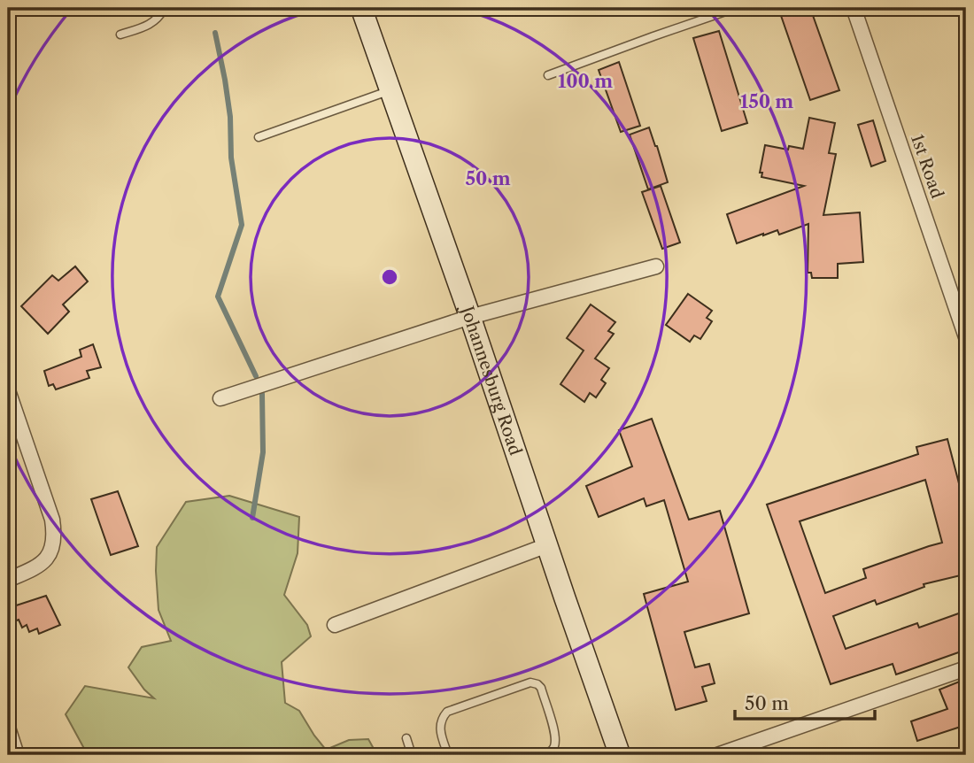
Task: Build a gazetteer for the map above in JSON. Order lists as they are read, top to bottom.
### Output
{
  "streets": {
    "main road": ["Johannesburg Road"],
    "street": ["1st Road"]
  },
  "scale_bar": "50 m",
  "rings": ["100 m", "150 m", "50 m"]
}
